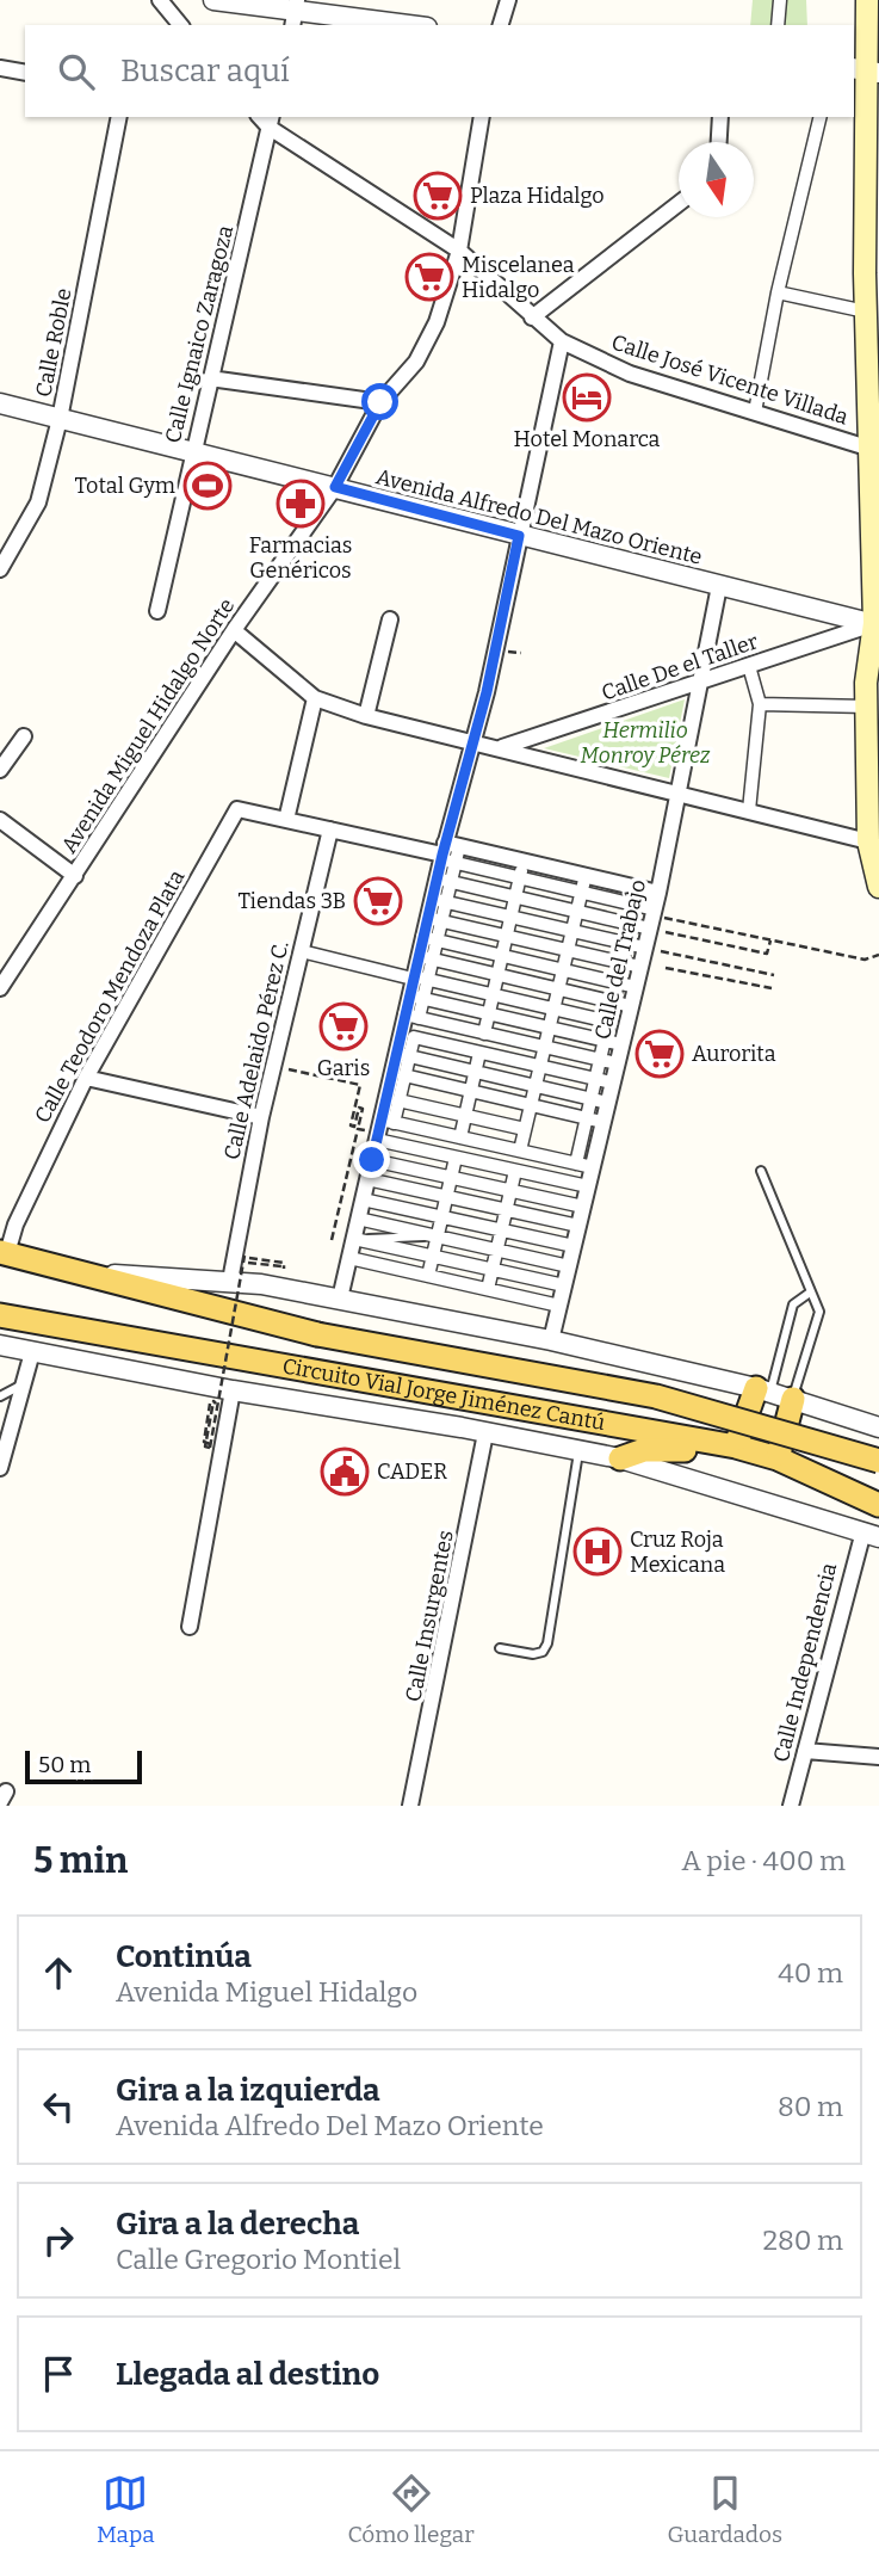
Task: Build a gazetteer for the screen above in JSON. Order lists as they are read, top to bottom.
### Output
{
  "streets": {
    "main road": ["Circuito Vial Jorge Jiménez Cantú"],
    "street": [
      "Calle Ignaico Zaragoza",
      "Calle Roble",
      "Calle José Vicente Villada",
      "Avenida Alfredo Del Mazo Oriente",
      "Calle De el Taller",
      "Avenida Miguel Hidalgo Norte",
      "Calle del Trabajo",
      "Calle Teodoro Mendoza Plata",
      "Calle Adelaido Pérez C.",
      "Calle Insurgentes",
      "Calle Independencia"
    ]
  },
  "crossings": [
    ["Calle Ignaico Zaragoza", "Calle José Vicente Villada"],
    ["Calle Ignaico Zaragoza", "Avenida Alfredo Del Mazo Oriente"],
    ["Calle Roble", "Avenida Alfredo Del Mazo Oriente"],
    ["Calle José Vicente Villada", "Avenida Miguel Hidalgo Norte"],
    ["Avenida Alfredo Del Mazo Oriente", "Calle De el Taller"],
    ["Avenida Alfredo Del Mazo Oriente", "Avenida Miguel Hidalgo Norte"],
    ["Avenida Alfredo Del Mazo Oriente", "Calle del Trabajo"],
    ["Calle De el Taller", "Calle del Trabajo"],
    ["Calle del Trabajo", "Circuito Vial Jorge Jiménez Cantú"],
    ["Calle Teodoro Mendoza Plata", "Circuito Vial Jorge Jiménez Cantú"],
    ["Calle Adelaido Pérez C.", "Circuito Vial Jorge Jiménez Cantú"],
    ["Circuito Vial Jorge Jiménez Cantú", "Calle Insurgentes"],
    ["Circuito Vial Jorge Jiménez Cantú", "Calle Independencia"]
  ],
  "parks": ["Hermilio Monroy Pérez"],
  "places": {
    "supermarket": [
      "Plaza Hidalgo",
      "Miscelanea Hidalgo",
      "Tiendas 3B",
      "Garis",
      "Aurorita"
    ],
    "hotel": ["Hotel Monarca"],
    "sports": ["Total Gym"],
    "pharmacy": ["Farmacias Genéricos"],
    "public building": ["CADER"],
    "hospital": ["Cruz Roja Mexicana"]
  },
  "scale_bar": "50 m",
  "north": "bottom",
  "page": {
    "search": "Buscar aquí",
    "scale": "50 m",
    "heading": ["5 min", "A pie · 400 m"],
    "list": [
      ["Continúa", "Avenida Miguel Hidalgo", "40 m"],
      ["Gira a la izquierda", "Avenida Alfredo Del Mazo Oriente", "80 m"],
      ["Gira a la derecha", "Calle Gregorio Montiel", "280 m"],
      "Llegada al destino"
    ],
    "nav": ["Mapa", "Cómo llegar", "Guardados"]
  }
}
